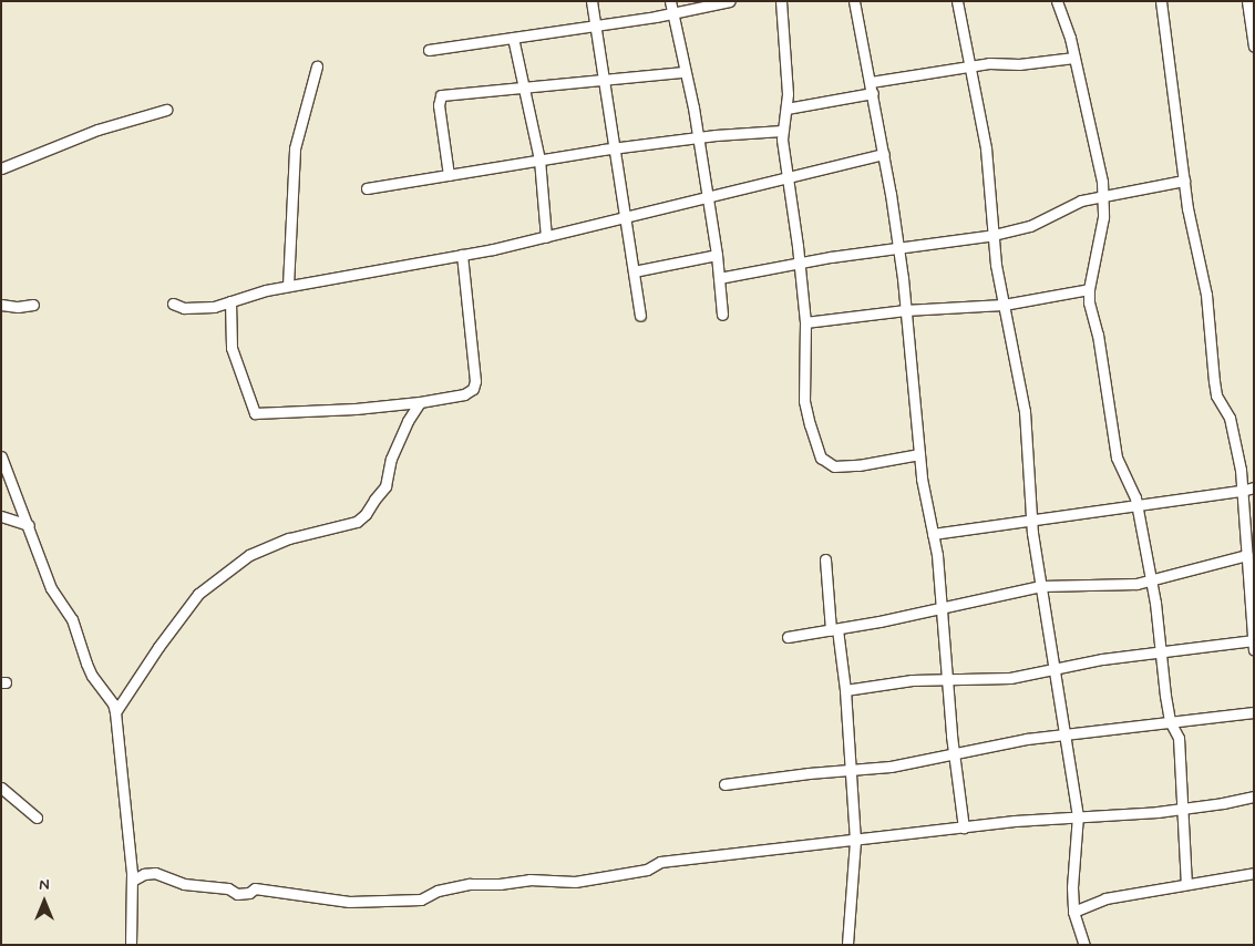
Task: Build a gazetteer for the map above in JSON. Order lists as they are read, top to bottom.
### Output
{
  "north": "top"
}
